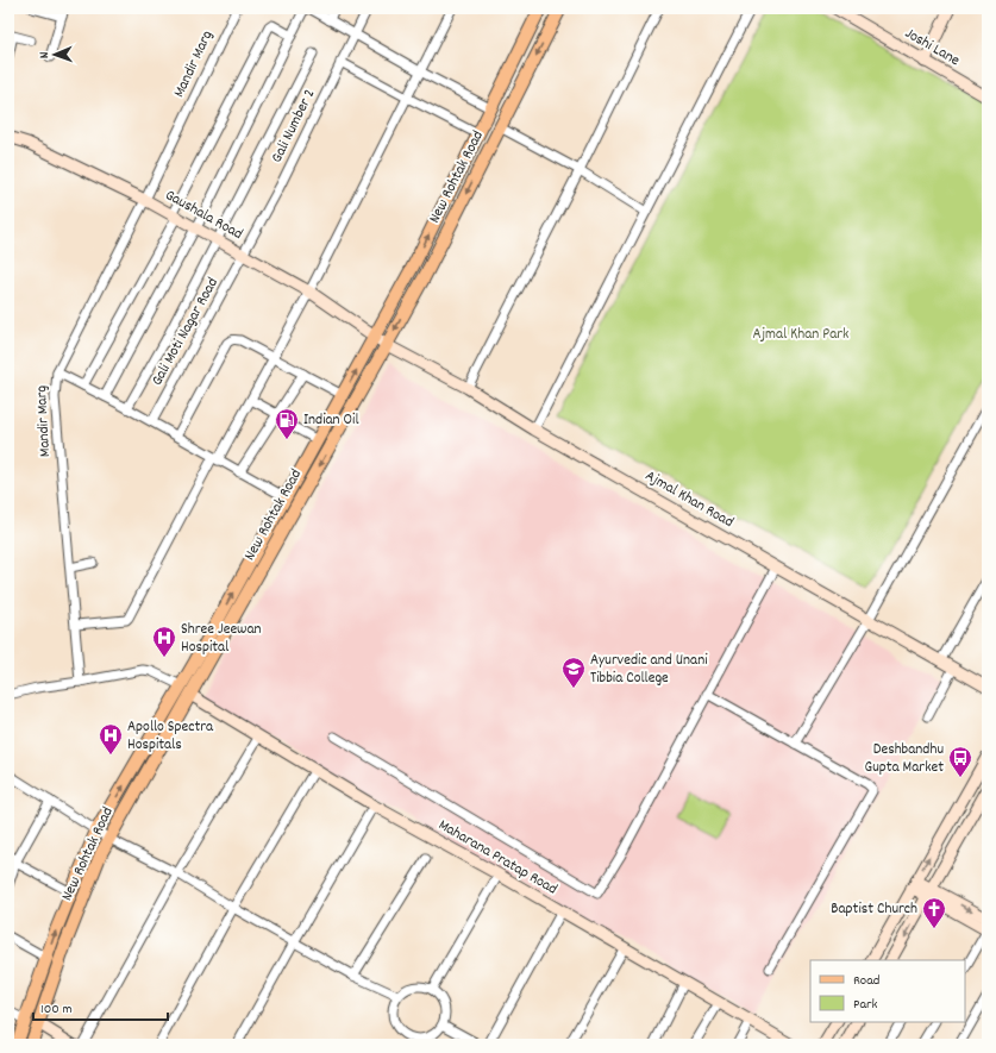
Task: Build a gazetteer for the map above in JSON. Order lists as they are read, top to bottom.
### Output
{
  "streets": {
    "main road": ["New Rohtak Road"],
    "street": [
      "Joshi Lane",
      "Mandir Marg",
      "Gali Number 2",
      "Gaushala Road",
      "Gali Moti Nagar Road",
      "Ajmal Khan Road",
      "Maharana Pratap Road"
    ]
  },
  "crossings": [
    ["Mandir Marg", "Gaushala Road"],
    ["Gali Number 2", "Gaushala Road"],
    ["Gali Number 2", "Gali Moti Nagar Road"],
    ["New Rohtak Road", "Gaushala Road"],
    ["New Rohtak Road", "Ajmal Khan Road"],
    ["New Rohtak Road", "Maharana Pratap Road"],
    ["Gaushala Road", "Gali Moti Nagar Road"],
    ["Gaushala Road", "Ajmal Khan Road"]
  ],
  "parks": ["Ajmal Khan Park"],
  "places": {
    "fuel station": ["Indian Oil"],
    "hospital": ["Shree Jeewan Hospital", "Apollo Spectra Hospitals"],
    "school or university": ["Ayurvedic and Unani Tibbia College"],
    "bus stop": ["Deshbandhu Gupta Market"],
    "church": ["Baptist Church"]
  },
  "legend": ["Road", "Park"],
  "scale_bar": "100 m",
  "north": "left"
}
